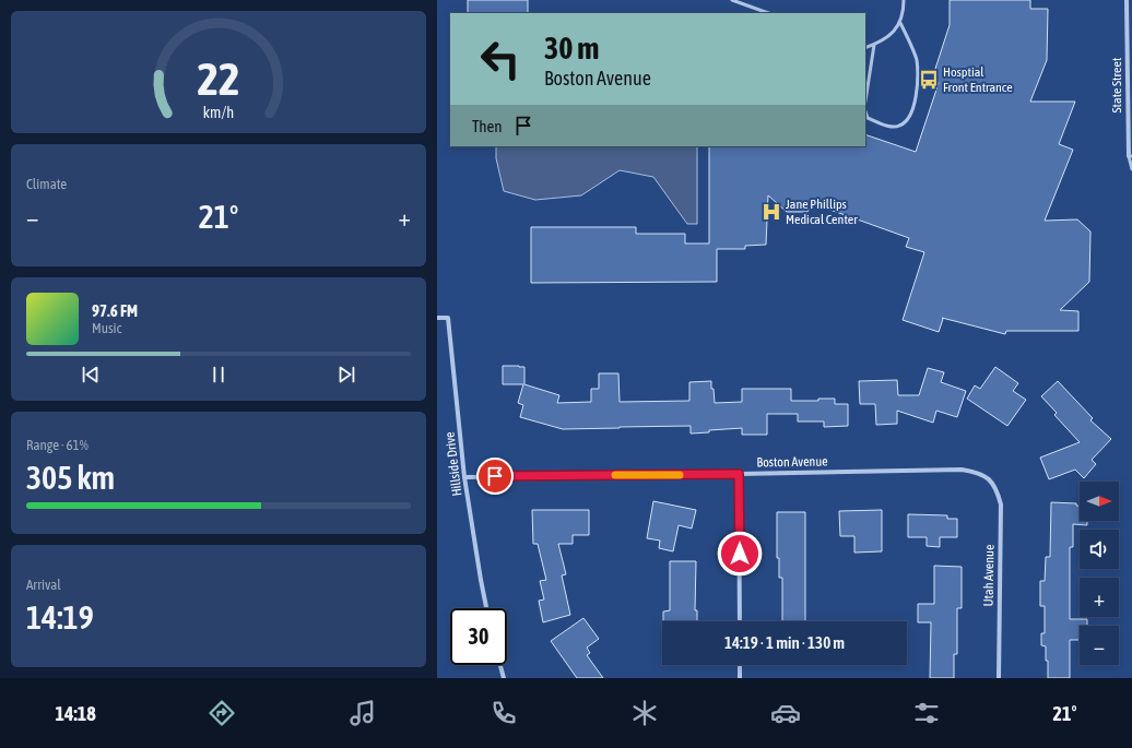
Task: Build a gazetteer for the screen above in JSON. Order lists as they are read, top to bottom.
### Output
{
  "streets": {
    "street": [
      "State Street",
      "Boston Avenue",
      "Hillside Drive",
      "Utah Avenue"
    ]
  },
  "crossings": [
    ["Boston Avenue", "Hillside Drive"],
    ["Boston Avenue", "Utah Avenue"]
  ],
  "places": {
    "bus stop": ["Hosptial Front Entrance"],
    "hospital": ["Jane Phillips Medical Center"]
  },
  "north": "right",
  "page": {
    "turn": ["30 m", "Boston Avenue"],
    "then": "Then",
    "tile": [
      "Climate",
      ["Range · 61%", "305 km"],
      ["Arrival", "14:19"]
    ],
    "heat": ["−", "21°", "+"],
    "song": ["97.6 FM", "Music"],
    "map_buttons": ["+", "−"],
    "limit": "30",
    "trip": "14:19 · 1 min · 130 m",
    "tabs": ["14:18", "21°"],
    "gauge": ["22", "km/h"]
  }
}
